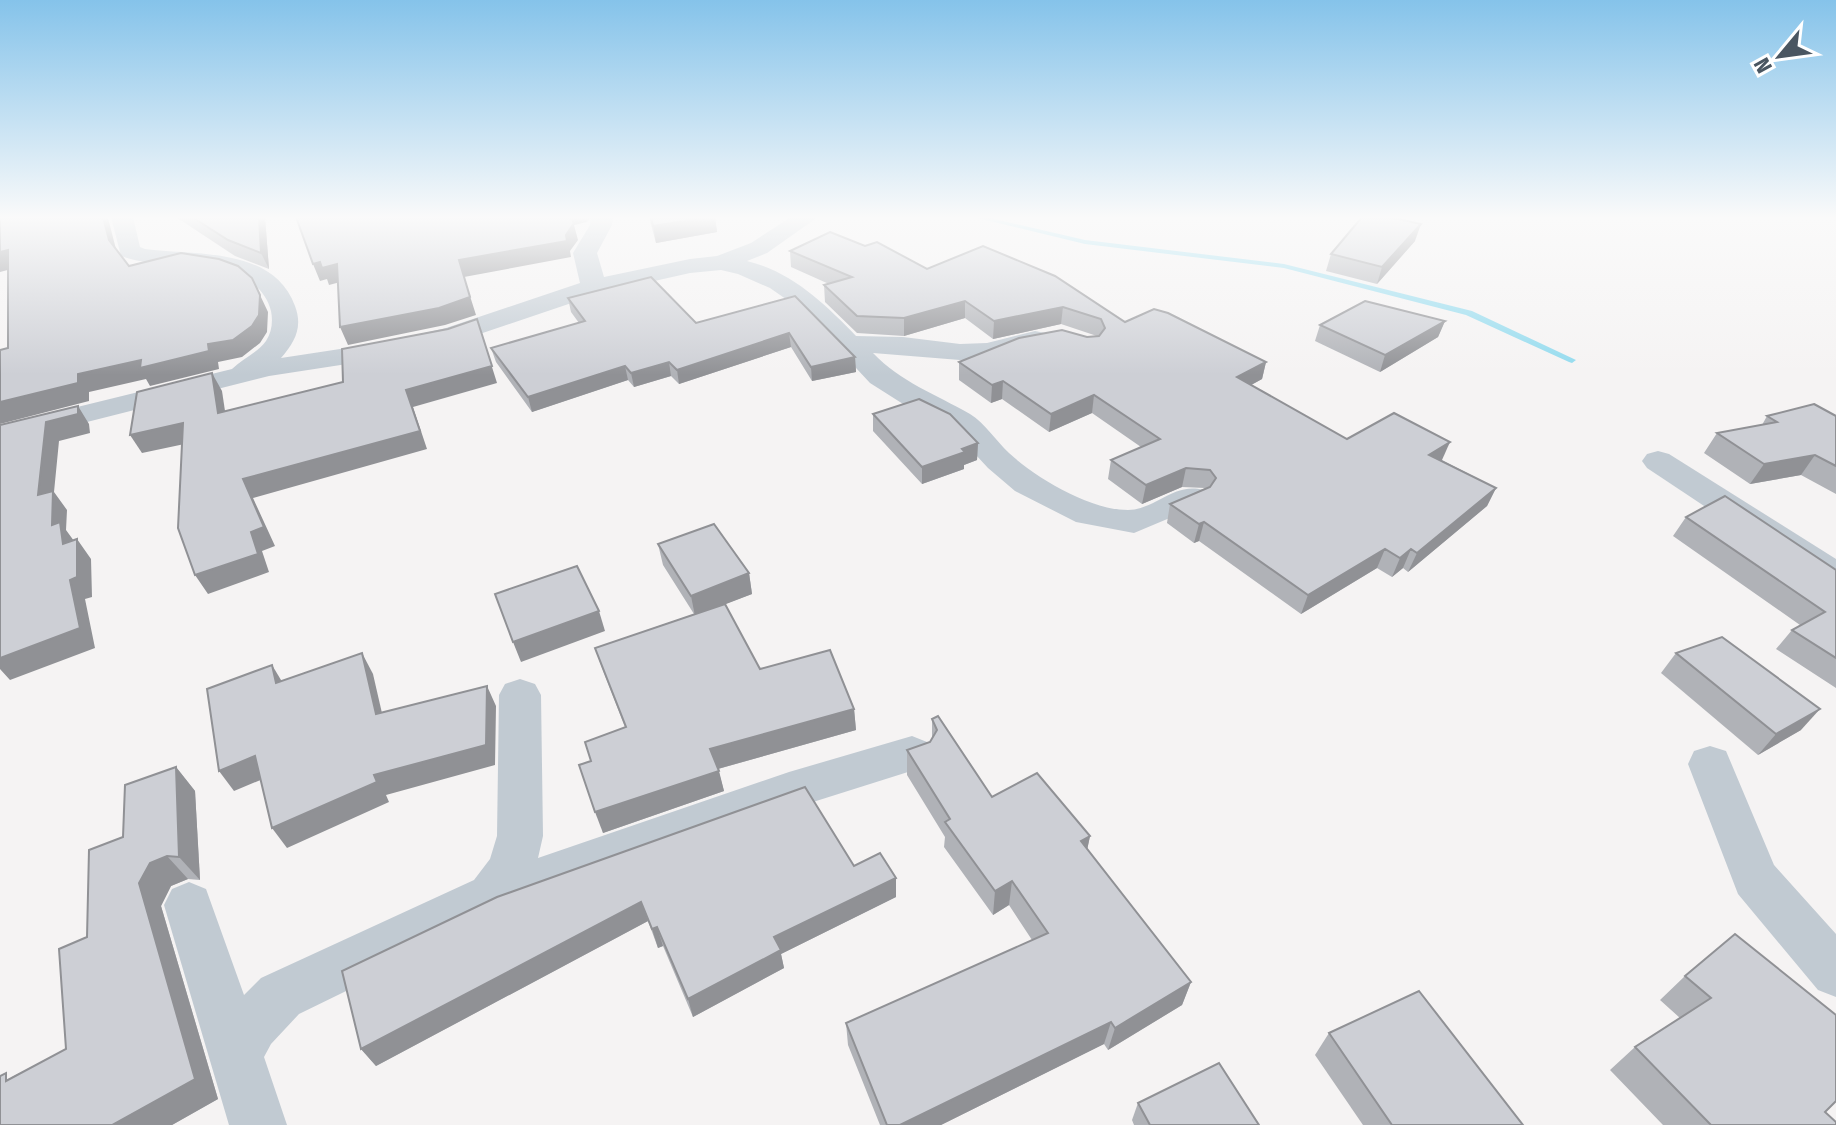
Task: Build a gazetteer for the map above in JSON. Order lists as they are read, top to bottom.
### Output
{
  "north": "bottom left"
}
